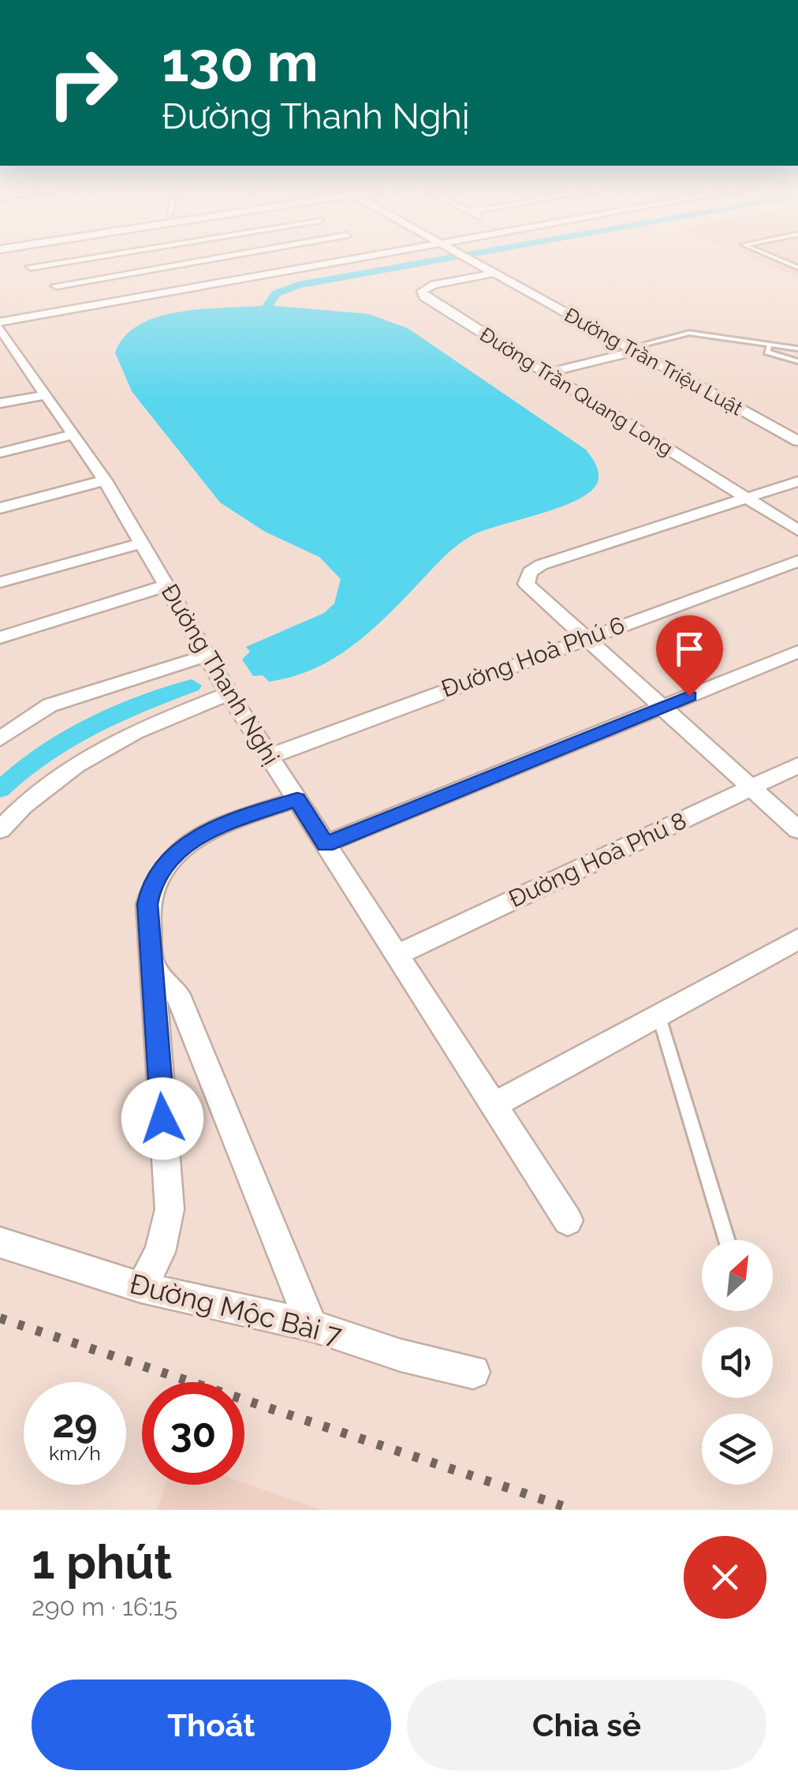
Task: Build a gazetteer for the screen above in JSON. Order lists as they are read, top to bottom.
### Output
{
  "streets": {
    "street": [
      "Đường Trần Triệu Luật",
      "Đường Trần Quang Long",
      "Đường Hoà Phú 6",
      "Đường Thanh Nghị",
      "Đường Hoà Phú 8",
      "Đường Mộc Bài 7"
    ]
  },
  "crossings": [
    ["Đường Trần Triệu Luật", "Đường Trần Quang Long"],
    ["Đường Hoà Phú 6", "Đường Thanh Nghị"],
    ["Đường Thanh Nghị", "Đường Hoà Phú 8"]
  ],
  "north": "top right",
  "page": {
    "turn": ["130 m", "Đường Thanh Nghị"],
    "speed": "29 km/h",
    "limit": "30",
    "heading": ["1 phút", "290 m · 16:15"],
    "buttons": ["Thoát", "Chia sẻ"]
  }
}
